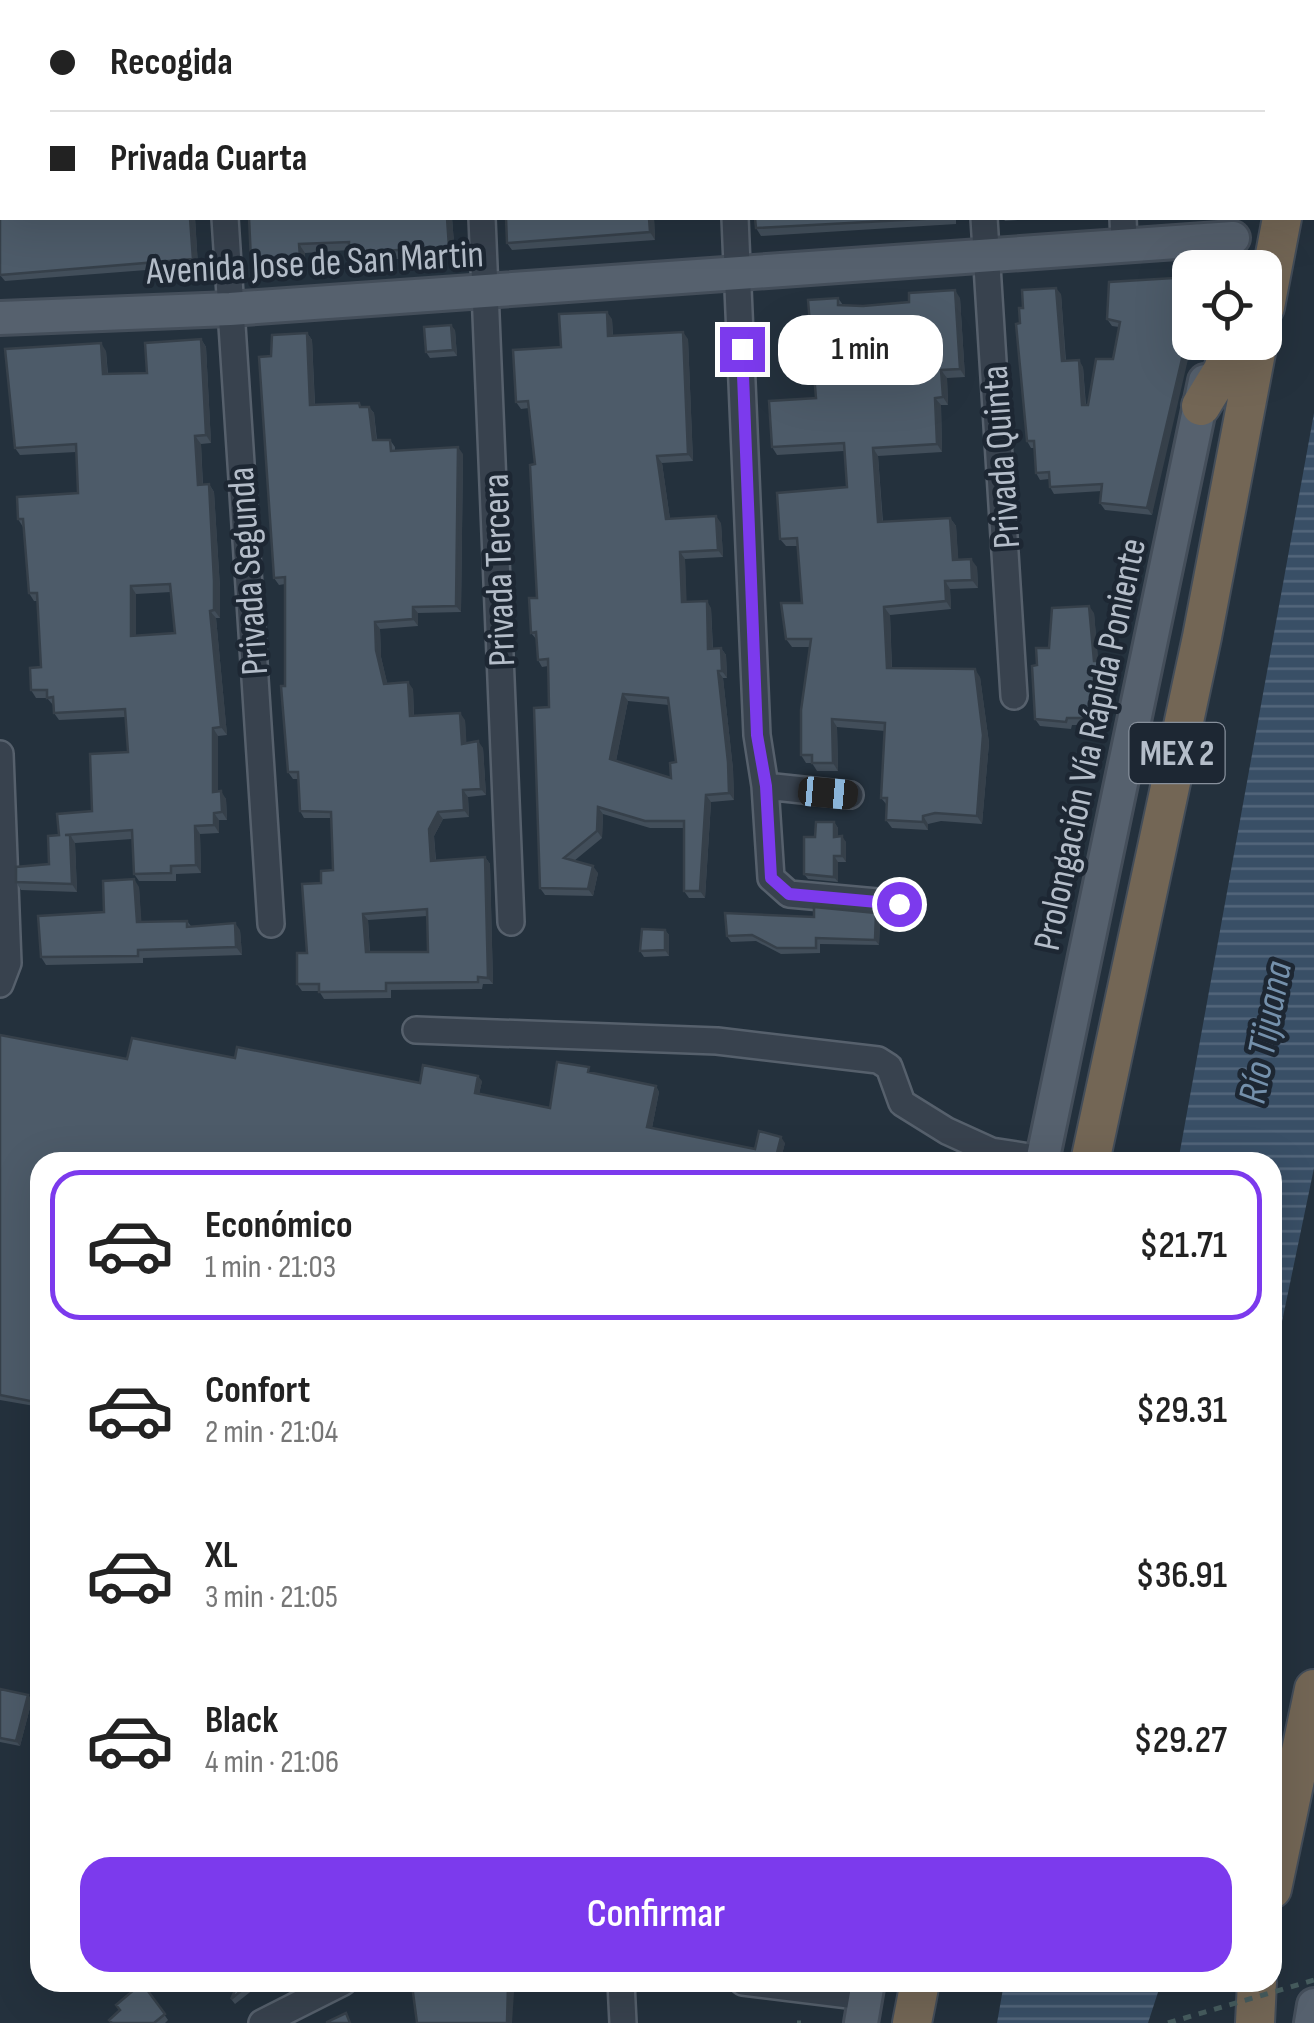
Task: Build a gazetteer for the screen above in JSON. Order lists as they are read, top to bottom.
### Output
{
  "streets": {
    "highway": ["MEX 2"],
    "main road": ["Avenida Jose de San Martin", "Prolongación Vía Rápida Poniente"],
    "street": ["Privada Quinta", "Privada Tercera", "Privada Segunda"]
  },
  "crossings": [
    ["Avenida Jose de San Martin", "Privada Quinta"],
    ["Avenida Jose de San Martin", "Privada Tercera"],
    ["Avenida Jose de San Martin", "Privada Segunda"]
  ],
  "water": ["Río Tijuana"],
  "page": {
    "banner": ["Recogida", "Privada Cuarta"],
    "bubble": "1 min",
    "list": [
      {
        "name": "Económico",
        "note": "1 min · 21:03",
        "value": "$21.71"
      },
      {
        "name": "Confort",
        "note": "2 min · 21:04",
        "value": "$29.31"
      },
      {
        "name": "XL",
        "note": "3 min · 21:05",
        "value": "$36.91"
      },
      {
        "name": "Black",
        "note": "4 min · 21:06",
        "value": "$29.27"
      }
    ],
    "buttons": "Confirmar"
  }
}
